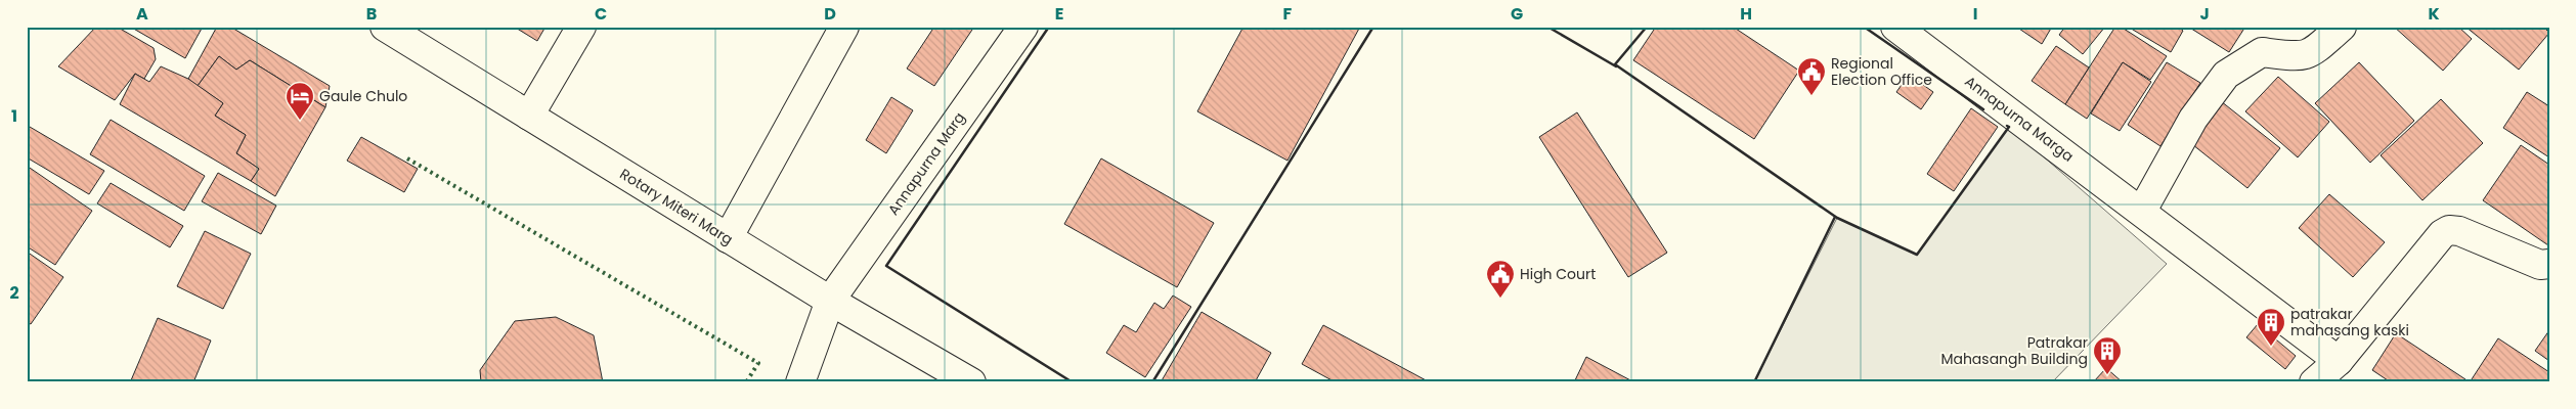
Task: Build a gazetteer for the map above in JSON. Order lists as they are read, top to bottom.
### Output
{
  "streets": {
    "street": ["Annapurna Marga", "Annapurna Marg", "Rotary Miteri Marg"]
  },
  "crossings": [
    ["Annapurna Marg", "Rotary Miteri Marg"]
  ],
  "places": {
    "public building": ["Regional Election Office", "High Court"],
    "hotel": ["Gaule Chulo"],
    "building": ["patrakar mahasang kaski", "Patrakar Mahasangh Building"]
  },
  "grid": {
    "columns": [
      "A",
      "B",
      "C",
      "D",
      "E",
      "F",
      "G",
      "H",
      "I",
      "J",
      "K"
    ],
    "rows": ["1", "2"]
  }
}
